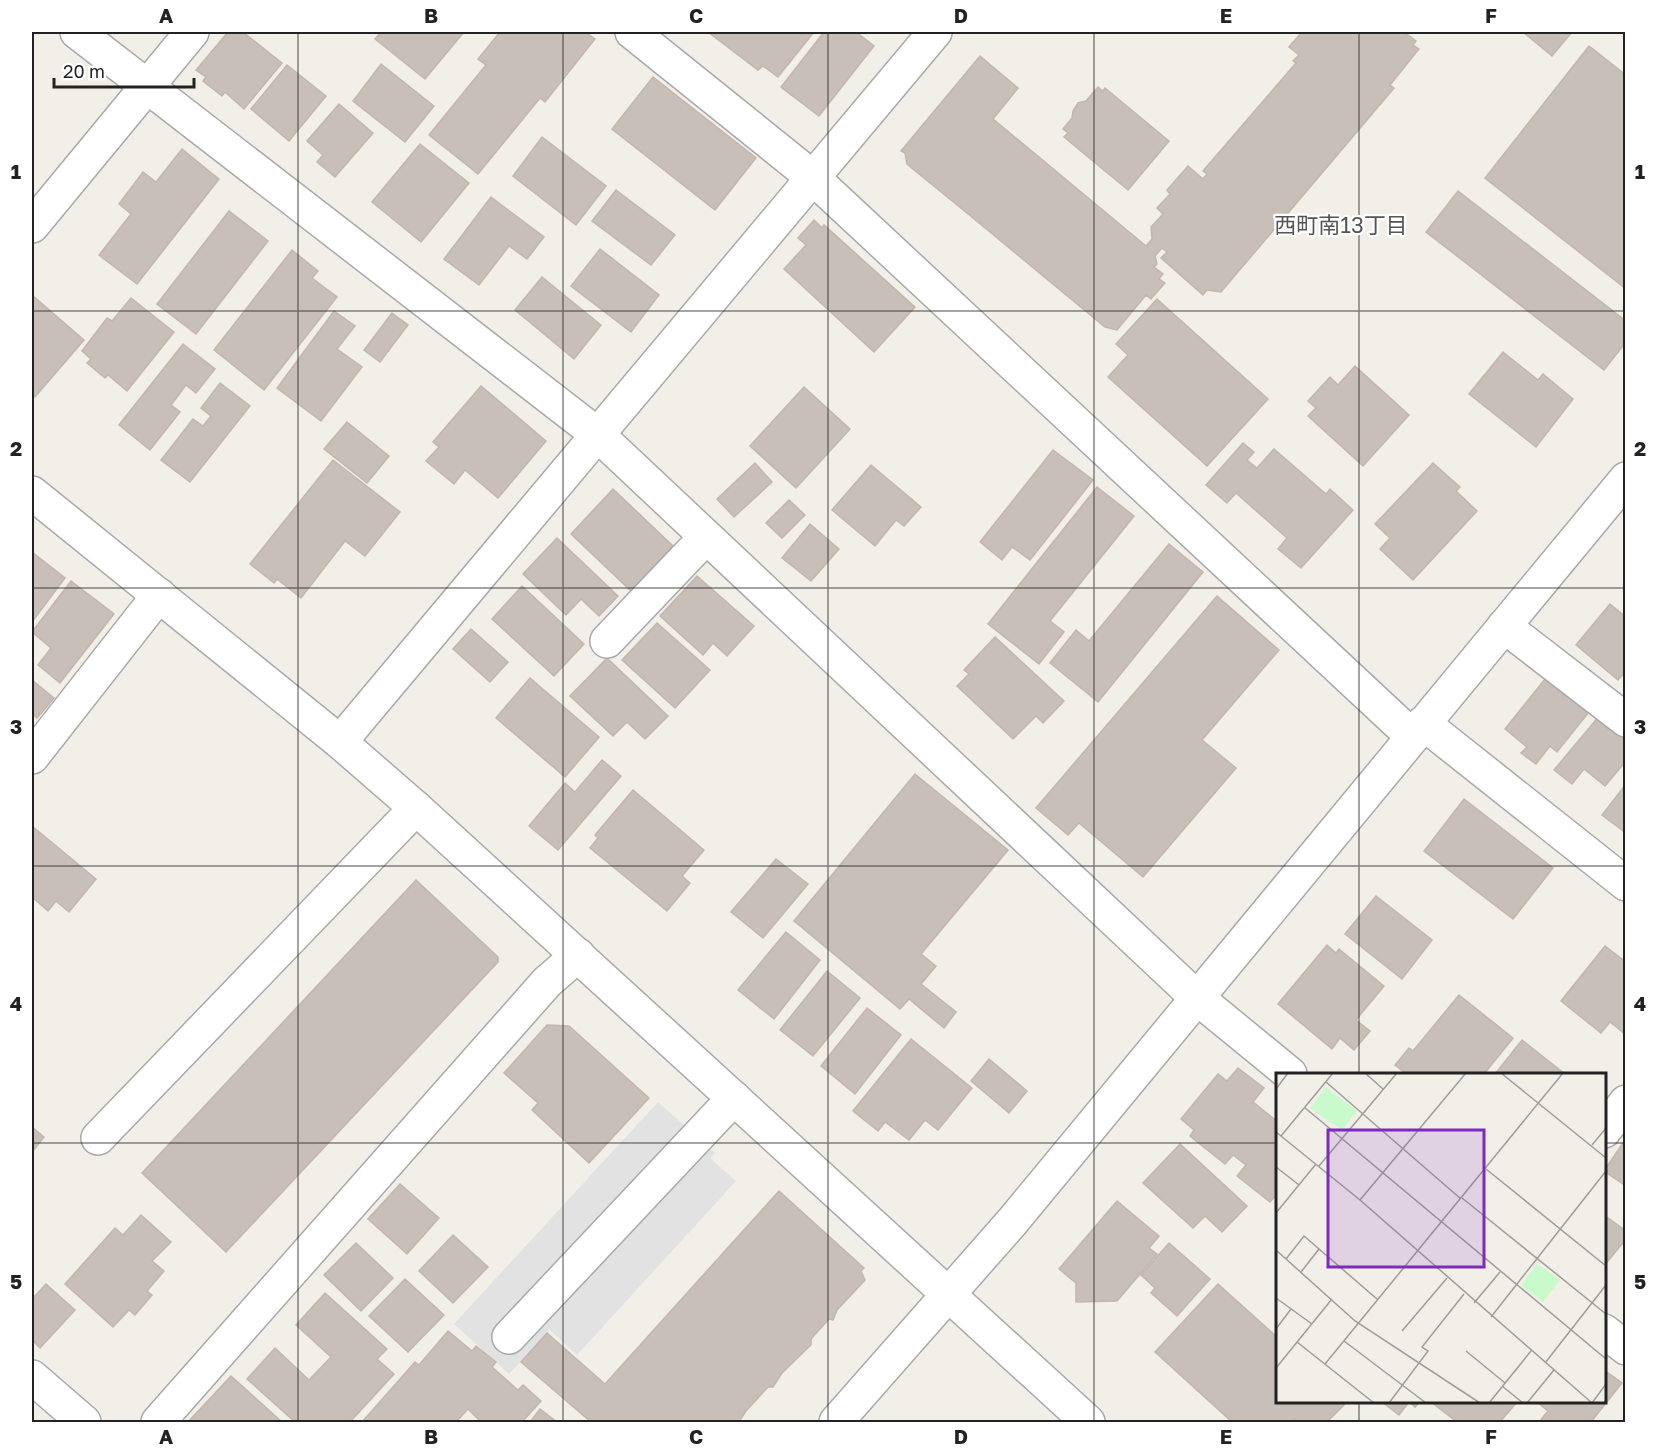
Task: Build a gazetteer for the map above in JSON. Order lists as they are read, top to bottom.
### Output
{
  "districts": ["西町南13丁目"],
  "scale_bar": "20 m",
  "grid": {
    "columns": [
      "A",
      "B",
      "C",
      "D",
      "E",
      "F"
    ],
    "rows": [
      "1",
      "2",
      "3",
      "4",
      "5"
    ]
  }
}
